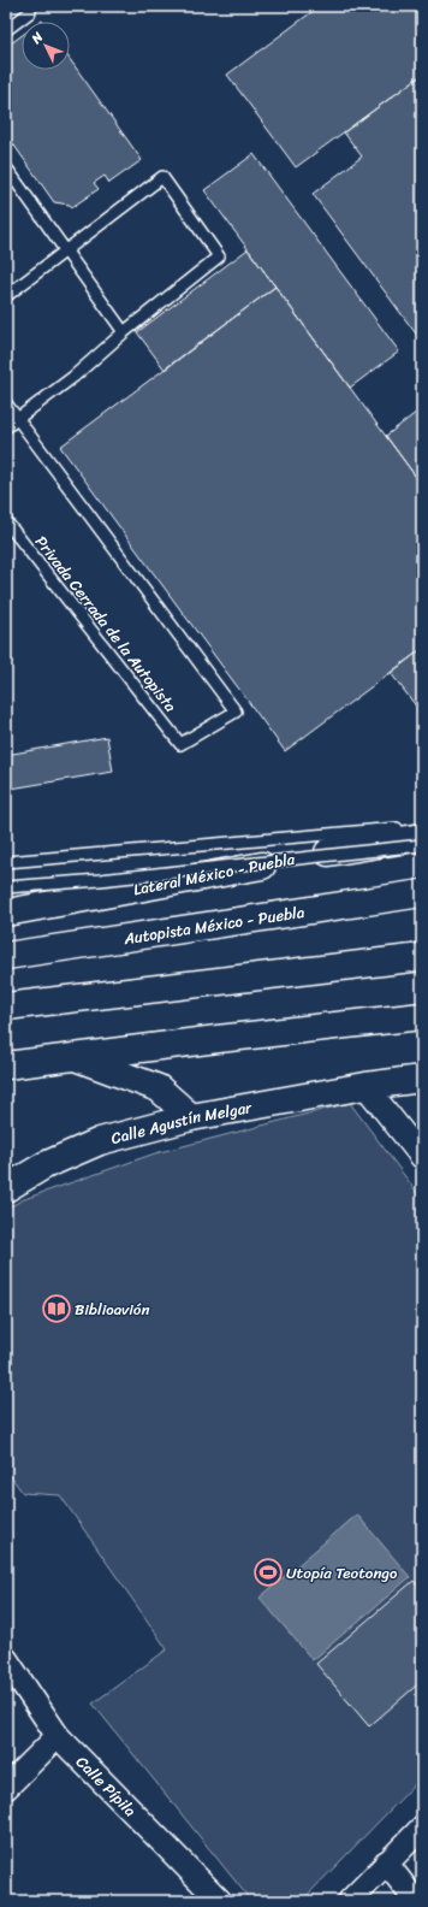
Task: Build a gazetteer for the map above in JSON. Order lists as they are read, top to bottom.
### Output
{
  "streets": {
    "main road": ["Lateral México - Puebla", "Autopista México - Puebla", "Calle Agustín Melgar"],
    "street": ["Calle Pípila"],
    "lane": ["Privada Cerrada de la Autopista"]
  },
  "places": {
    "library": ["Biblioavión"],
    "sports": ["Utopía Teotongo"]
  },
  "north": "top left"
}
